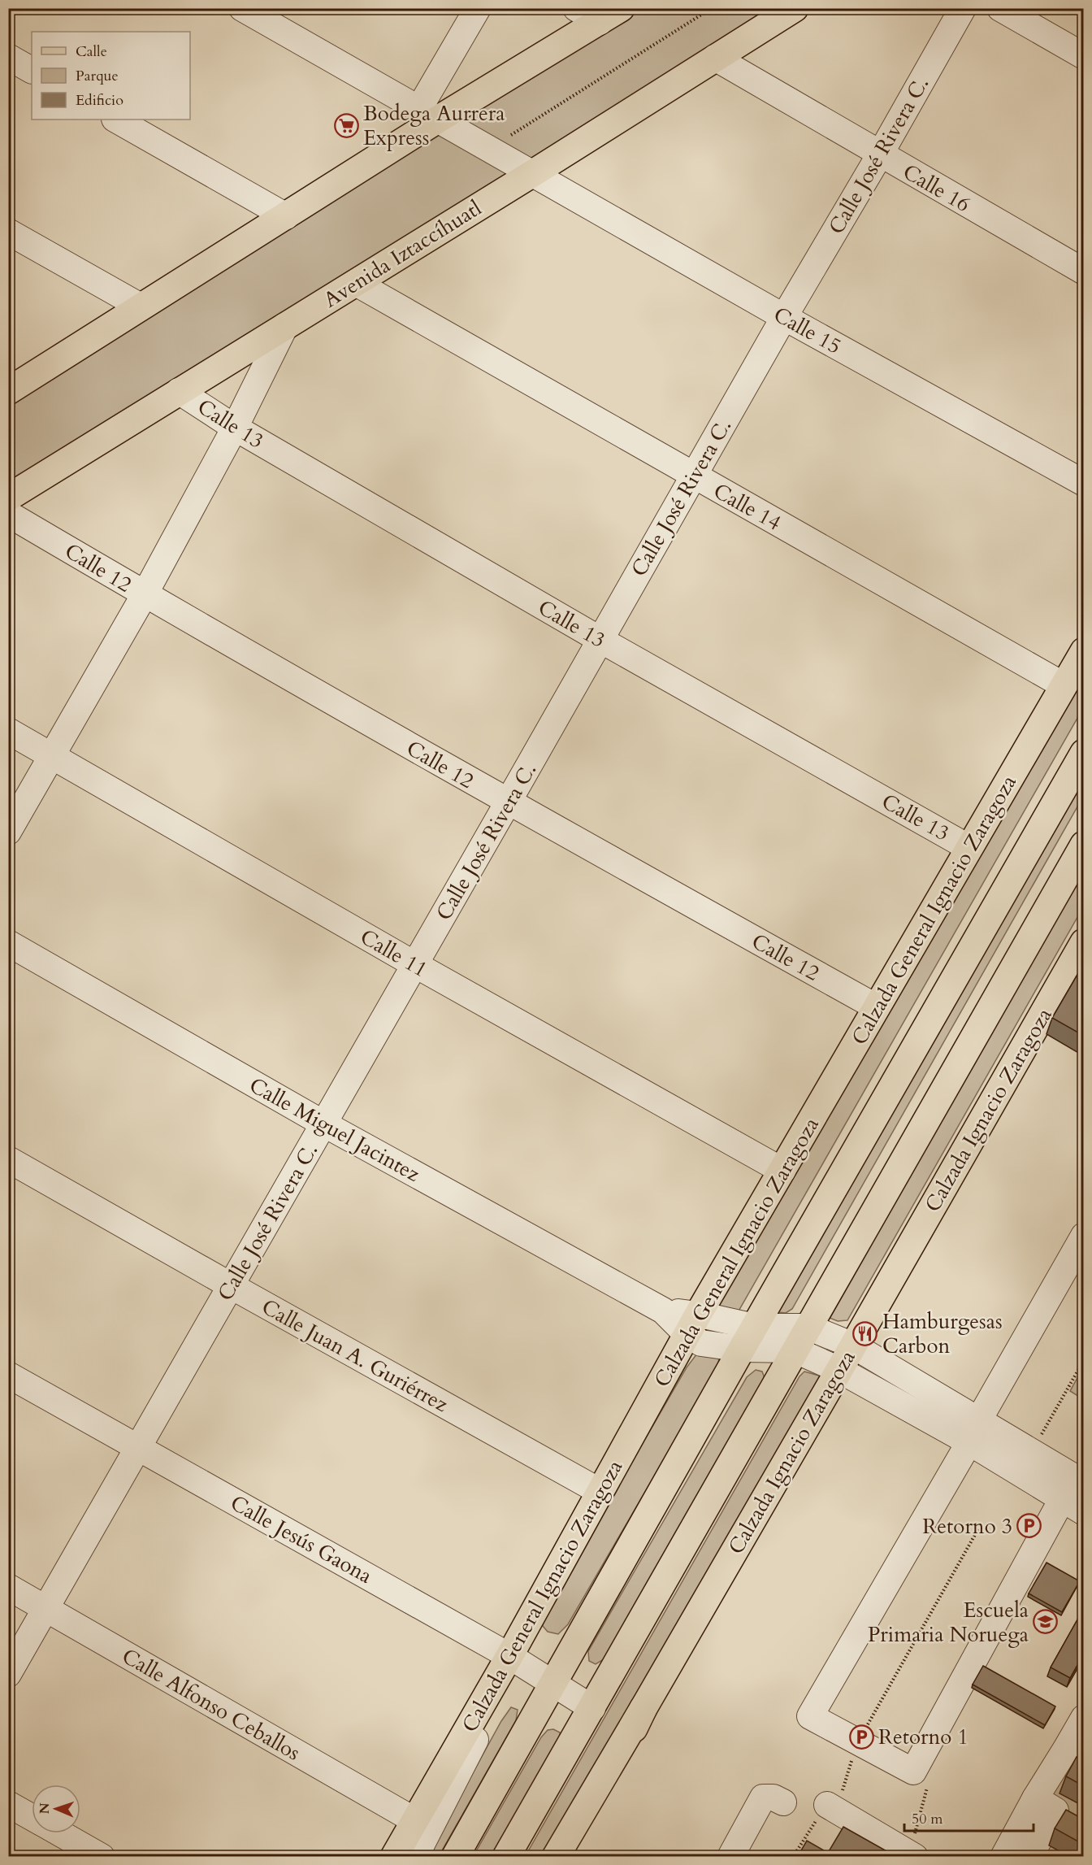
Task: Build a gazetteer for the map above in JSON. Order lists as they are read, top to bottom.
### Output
{
  "streets": {
    "main road": ["Avenida Iztaccíhuatl", "Calzada General Ignacio Zaragoza", "Calzada Ignacio Zaragoza"],
    "street": [
      "Calle José Rivera C.",
      "Calle 16",
      "Calle 15",
      "Calle 13",
      "Calle 14",
      "Calle 12",
      "Calle 11",
      "Calle Miguel Jacintez",
      "Calle Juan A. Guriérrez",
      "Calle Jesús Gaona",
      "Calle Alfonso Ceballos"
    ]
  },
  "crossings": [
    ["Calle José Rivera C.", "Calle 16"],
    ["Calle José Rivera C.", "Calle 15"],
    ["Calle José Rivera C.", "Calle 13"],
    ["Calle José Rivera C.", "Calle 14"],
    ["Calle José Rivera C.", "Calle 12"],
    ["Calle José Rivera C.", "Calle 11"],
    ["Calle José Rivera C.", "Calle Miguel Jacintez"],
    ["Calle José Rivera C.", "Calle Juan A. Guriérrez"],
    ["Calle José Rivera C.", "Calle Jesús Gaona"],
    ["Calle José Rivera C.", "Calle Alfonso Ceballos"],
    ["Calle 16", "Avenida Iztaccíhuatl"],
    ["Avenida Iztaccíhuatl", "Calle 15"],
    ["Avenida Iztaccíhuatl", "Calle 13"],
    ["Avenida Iztaccíhuatl", "Calle 14"],
    ["Calle 13", "Calzada General Ignacio Zaragoza"],
    ["Calle 14", "Calzada General Ignacio Zaragoza"],
    ["Calle 12", "Calzada General Ignacio Zaragoza"],
    ["Calzada General Ignacio Zaragoza", "Calle 11"],
    ["Calzada General Ignacio Zaragoza", "Calle Miguel Jacintez"],
    ["Calzada General Ignacio Zaragoza", "Calle Juan A. Guriérrez"],
    ["Calzada General Ignacio Zaragoza", "Calle Jesús Gaona"],
    ["Calzada General Ignacio Zaragoza", "Calle Alfonso Ceballos"]
  ],
  "places": {
    "supermarket": ["Bodega Aurrera Express"],
    "restaurant": ["Hamburgesas Carbon"],
    "parking": ["Retorno 3", "Retorno 1"],
    "school or university": ["Escuela Primaria Noruega"]
  },
  "legend": ["Calle", "Parque", "Edificio"],
  "scale_bar": "50 m",
  "north": "left"
}
